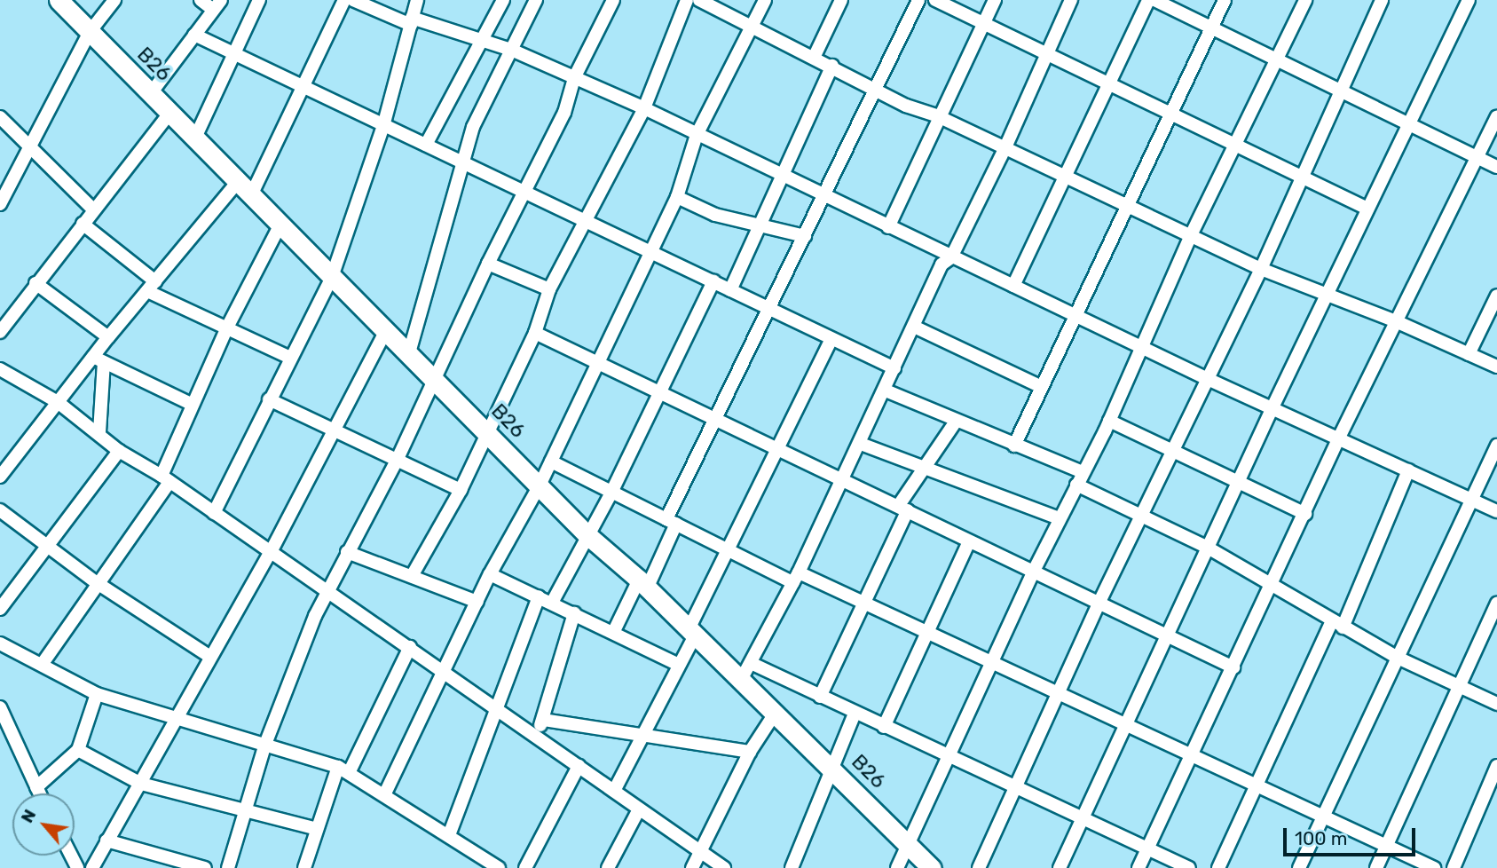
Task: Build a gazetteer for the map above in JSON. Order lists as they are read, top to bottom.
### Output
{
  "streets": {
    "highway": ["B26"]
  },
  "scale_bar": "100 m",
  "north": "top left"
}
